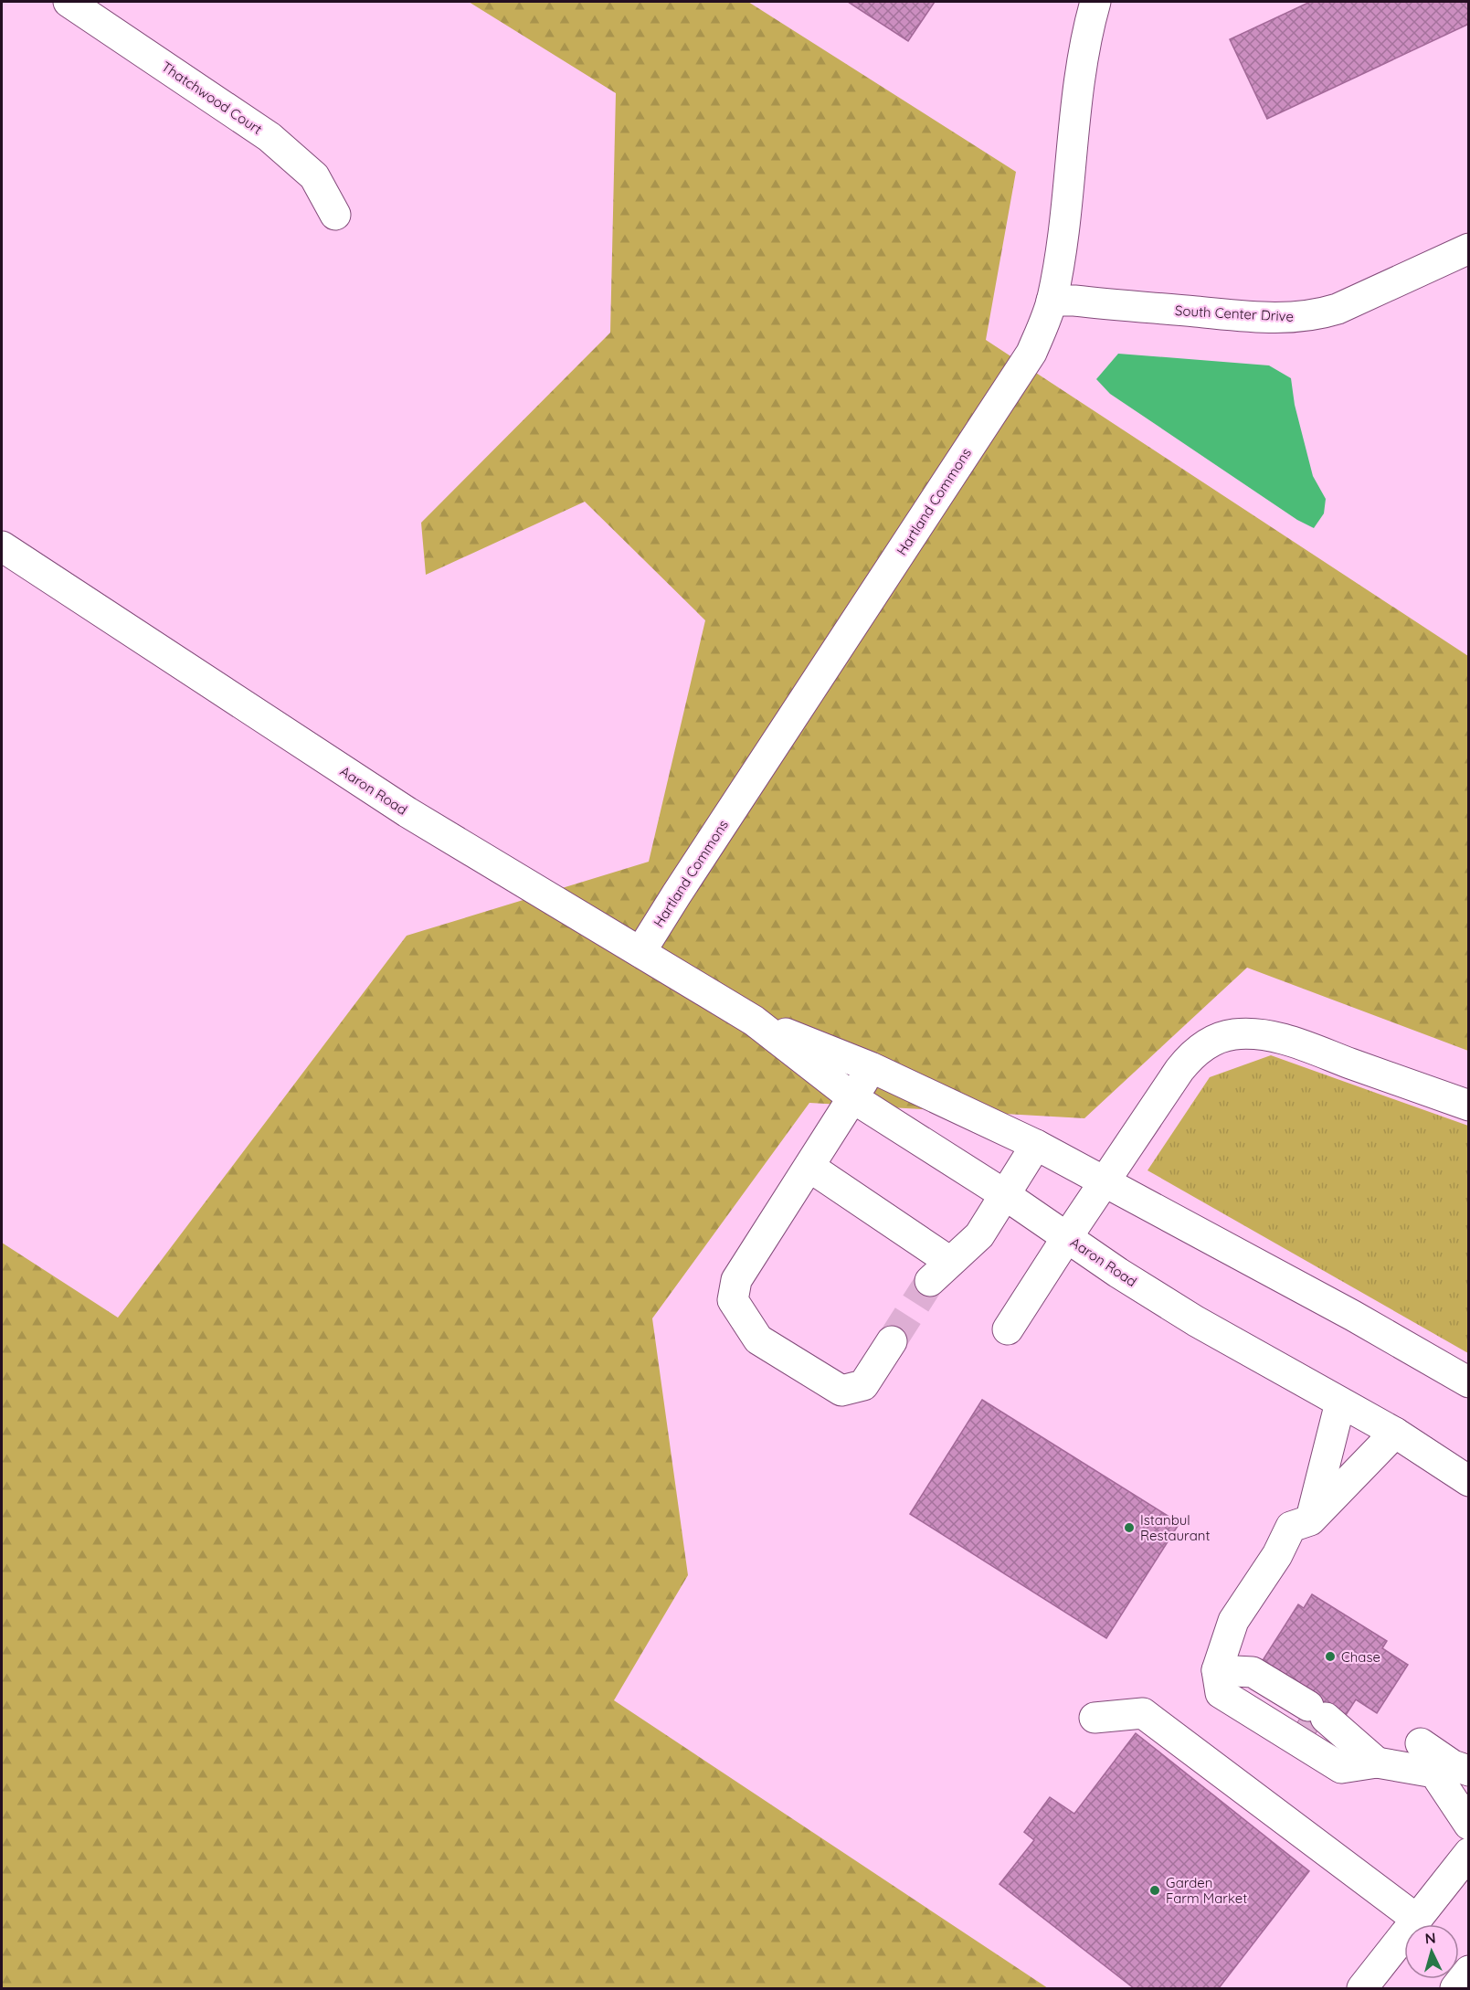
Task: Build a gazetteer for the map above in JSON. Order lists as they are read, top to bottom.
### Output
{
  "streets": {
    "main road": [
      "Thatchwood Court",
      "South Center Drive",
      "Hartland Commons",
      "Aaron Road"
    ]
  },
  "crossings": [
    ["South Center Drive", "Hartland Commons"],
    ["Hartland Commons", "Aaron Road"]
  ],
  "places": ["Istanbul Restaurant", "Chase", "Garden Farm Market"],
  "north": "top"
}
